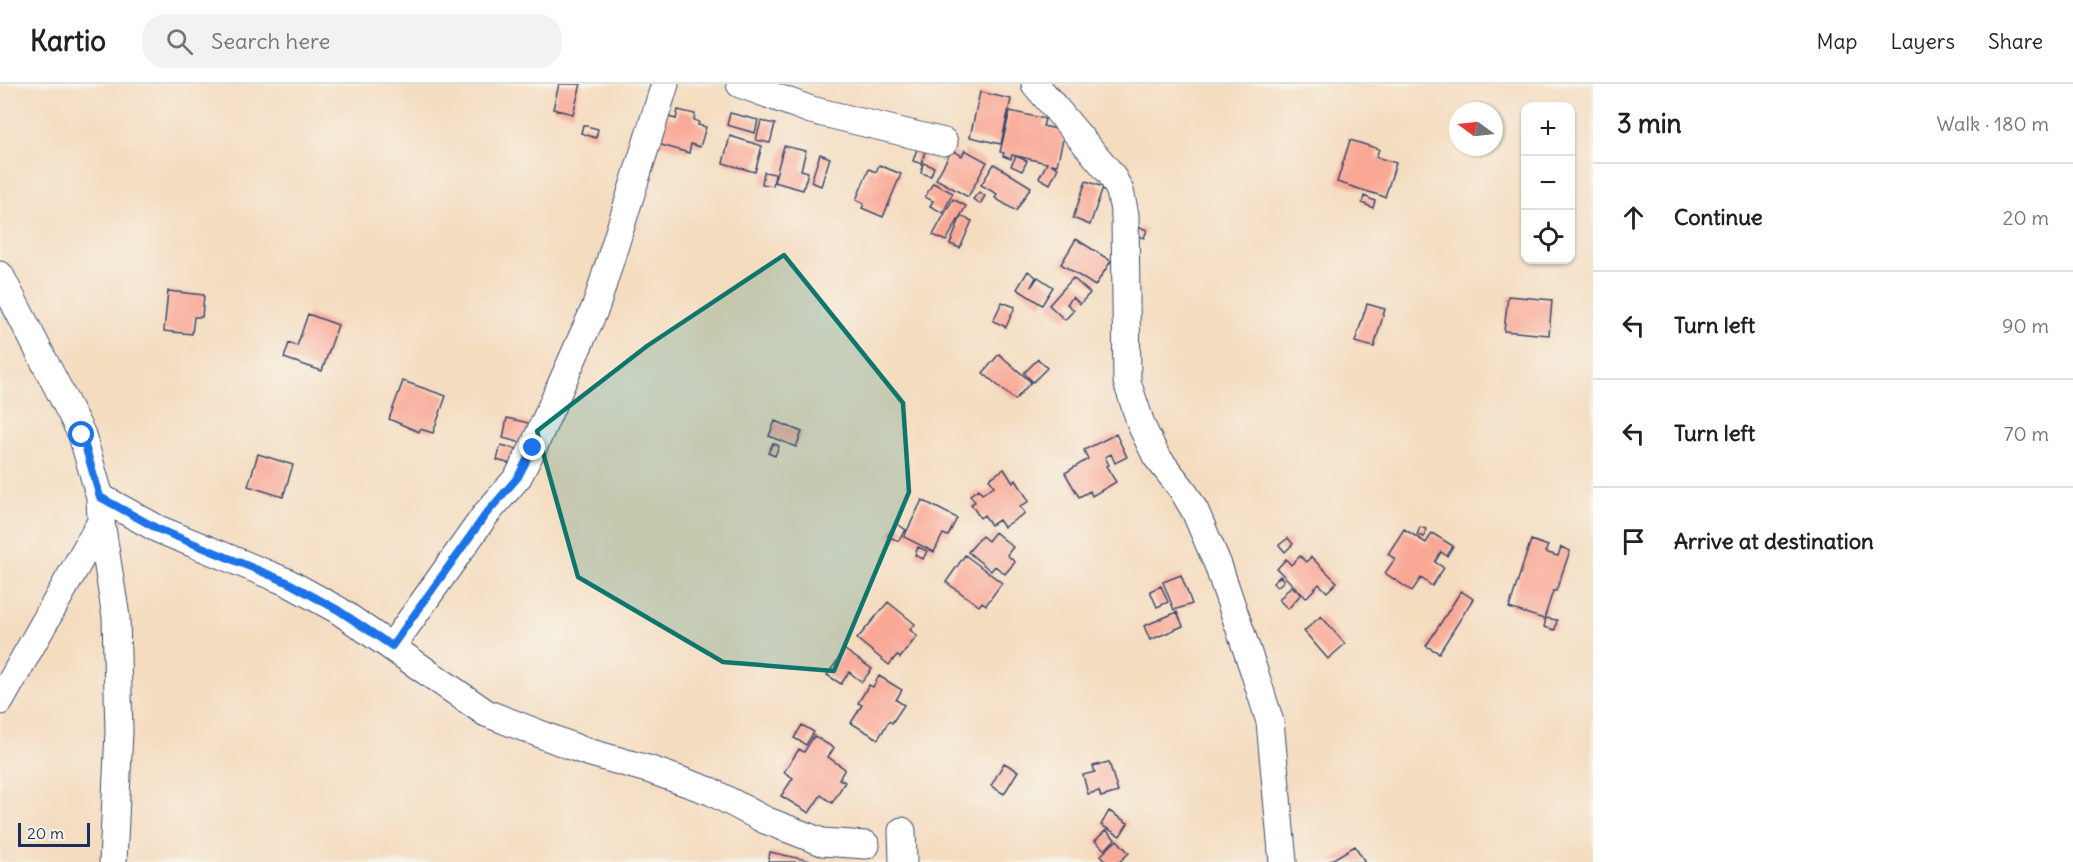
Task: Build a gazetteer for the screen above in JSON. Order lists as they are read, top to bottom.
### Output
{
  "scale_bar": "20 m",
  "north": "left",
  "page": {
    "header": "Kartio",
    "search": "Search here",
    "nav": ["Map", "Layers", "Share"],
    "heading": ["3 min", "Walk · 180 m"],
    "map_buttons": ["+", "−"],
    "list": [
      ["Continue", "20 m"],
      ["Turn left", "90 m"],
      ["Turn left", "70 m"],
      "Arrive at destination"
    ],
    "scale": "20 m"
  }
}
